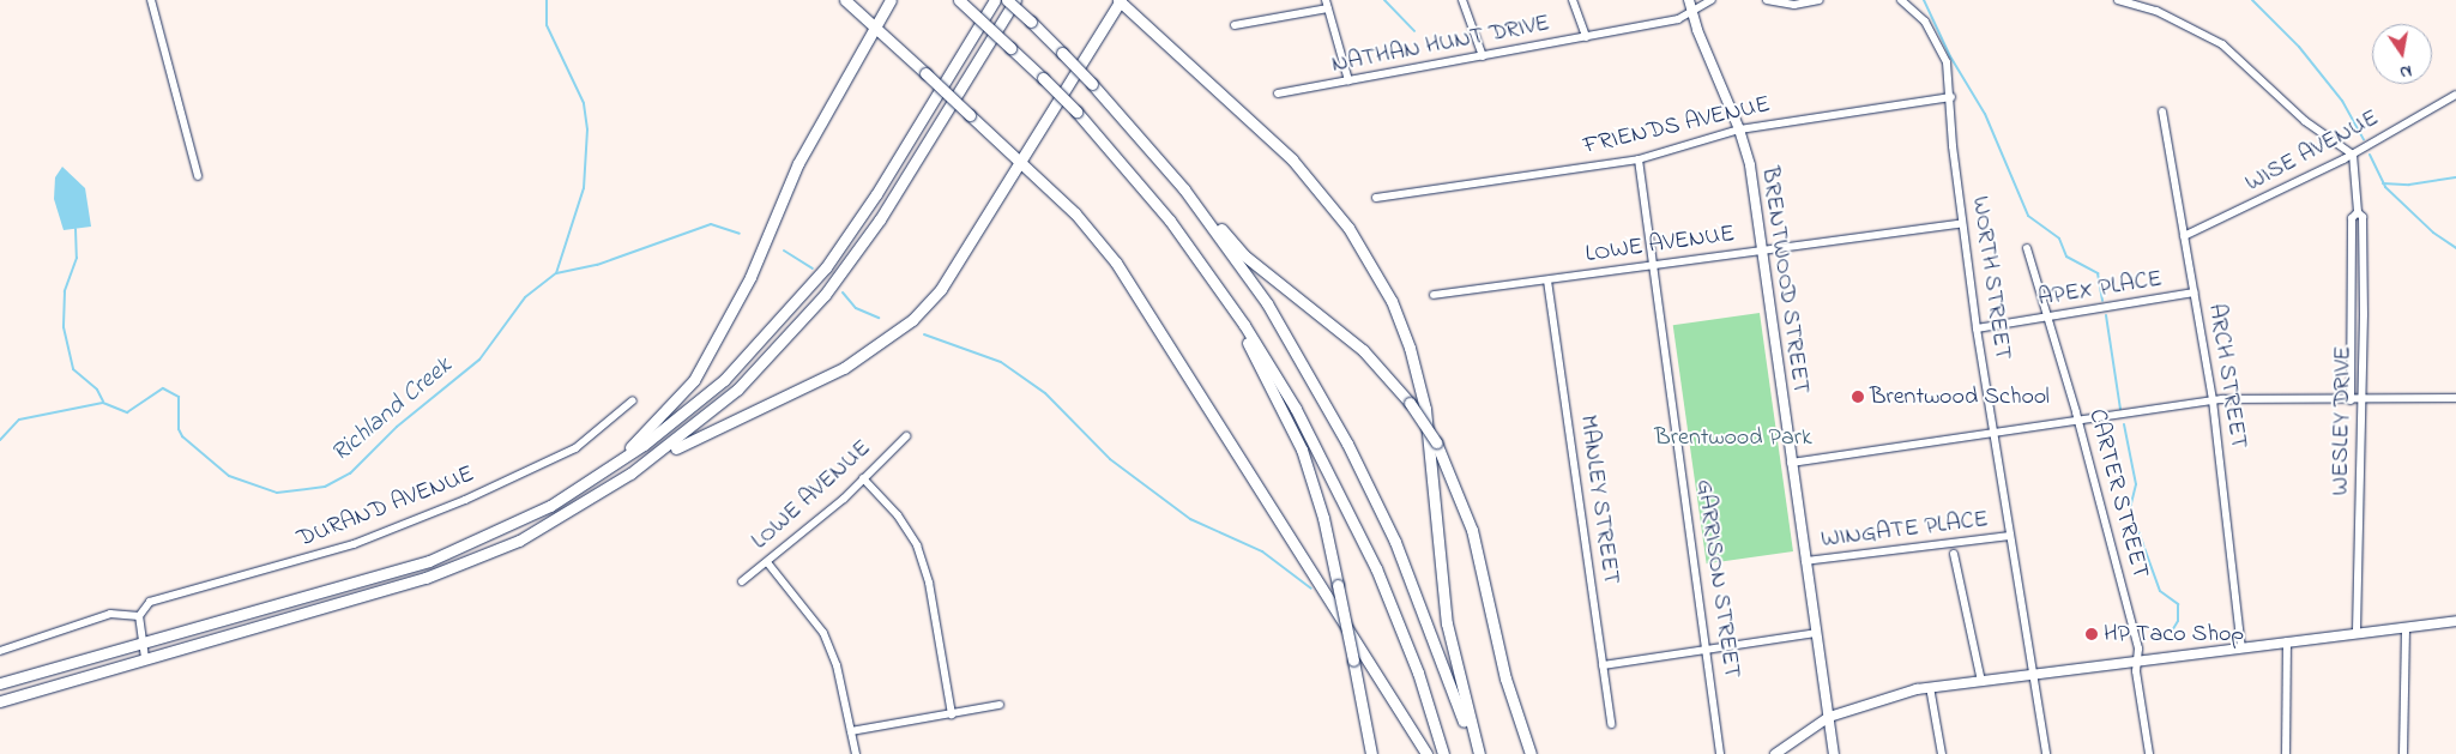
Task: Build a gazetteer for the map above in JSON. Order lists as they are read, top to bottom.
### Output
{
  "streets": {
    "main road": ["BRENTWOOD STREET"],
    "street": [
      "NATHAN HUNT DRIVE",
      "FRIENDS AVENUE",
      "WISE AVENUE",
      "LOWE AVENUE",
      "WORTH STREET",
      "APEX PLACE",
      "ARCH STREET",
      "WESLEY DRIVE",
      "CARTER STREET",
      "MANLEY STREET",
      "DURAND AVENUE",
      "WINGATE PLACE",
      "GARRISON STREET"
    ]
  },
  "crossings": [
    ["NATHAN HUNT DRIVE", "BRENTWOOD STREET"],
    ["FRIENDS AVENUE", "WORTH STREET"],
    ["FRIENDS AVENUE", "BRENTWOOD STREET"],
    ["FRIENDS AVENUE", "GARRISON STREET"],
    ["WISE AVENUE", "ARCH STREET"],
    ["WISE AVENUE", "WESLEY DRIVE"],
    ["LOWE AVENUE", "WORTH STREET"],
    ["LOWE AVENUE", "BRENTWOOD STREET"],
    ["LOWE AVENUE", "MANLEY STREET"],
    ["LOWE AVENUE", "GARRISON STREET"],
    ["WORTH STREET", "APEX PLACE"],
    ["WORTH STREET", "WINGATE PLACE"],
    ["BRENTWOOD STREET", "WINGATE PLACE"],
    ["APEX PLACE", "ARCH STREET"],
    ["APEX PLACE", "CARTER STREET"]
  ],
  "water": ["Richland Creek"],
  "parks": ["Brentwood Park"],
  "places": ["Brentwood School", "HP Taco Shop"],
  "north": "bottom"
}
